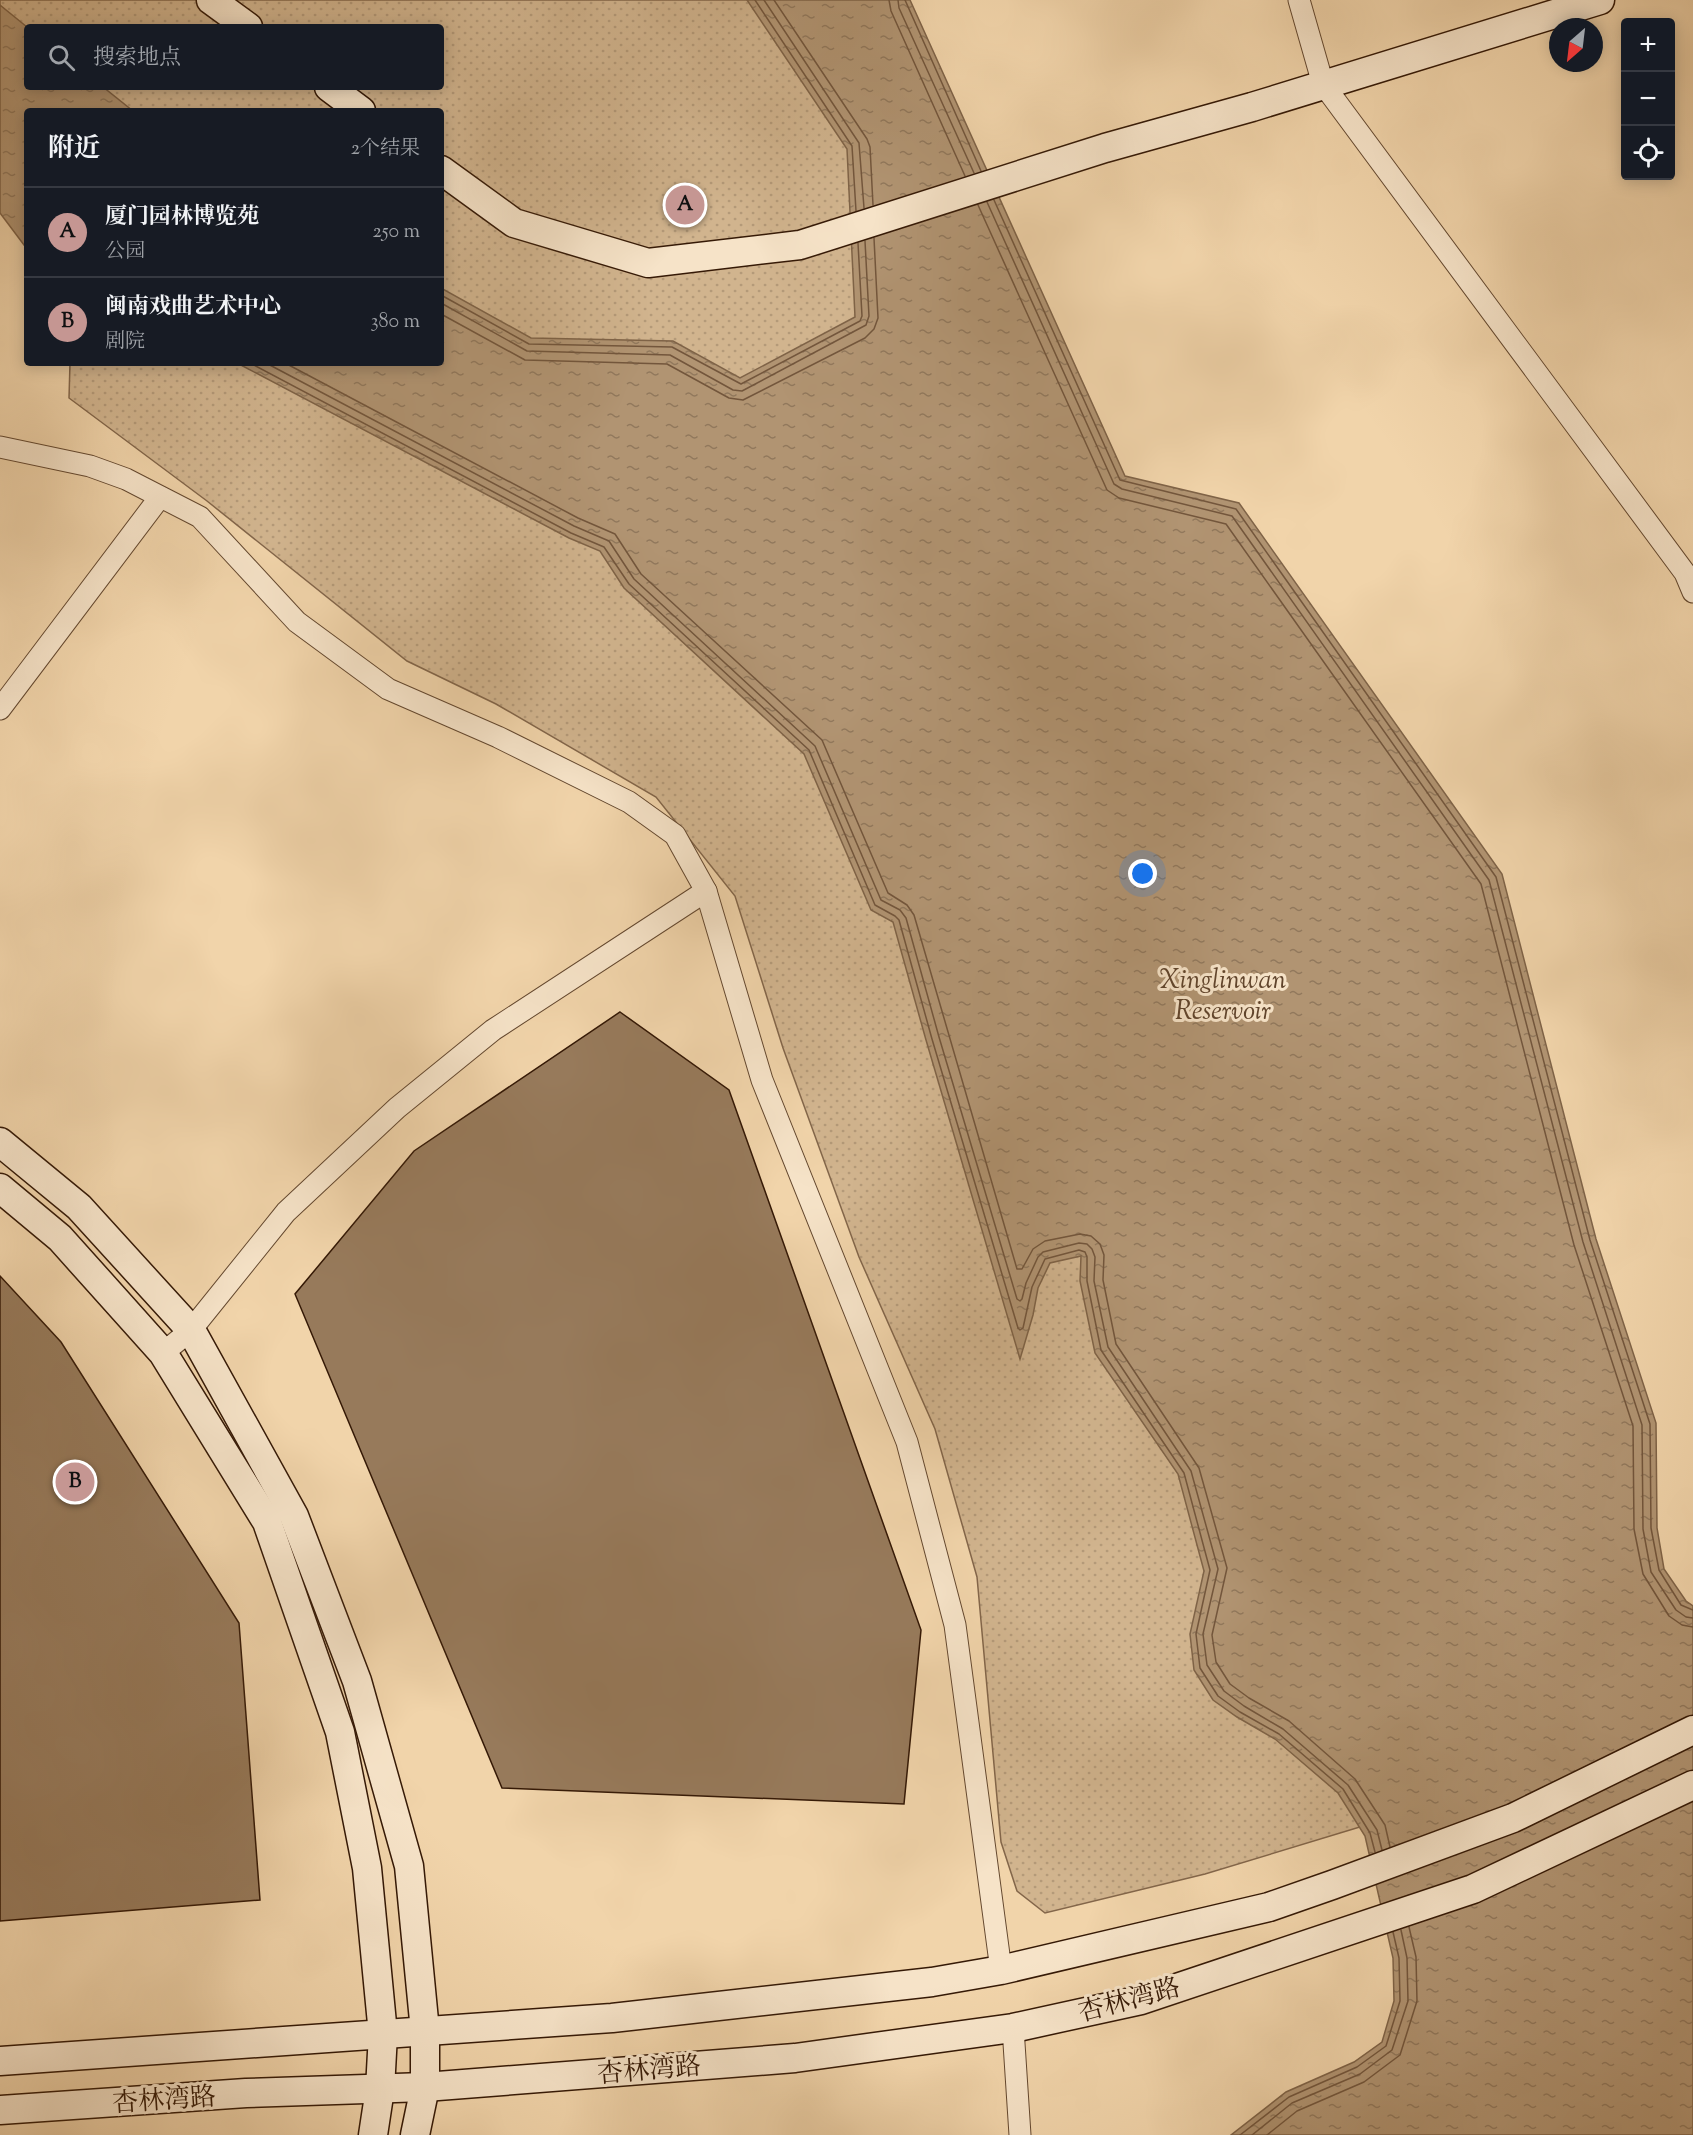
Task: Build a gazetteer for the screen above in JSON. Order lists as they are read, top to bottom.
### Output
{
  "streets": {
    "street": ["杏林湾路"]
  },
  "water": ["Xinglinwan Reservoir"],
  "north": "bottom left",
  "page": {
    "map_buttons": ["+", "−"],
    "search": "搜索地点",
    "heading": ["附近", "2个结果"],
    "pins": ["A", "B"],
    "list": [
      {
        "mark": "A",
        "name": "厦门园林博览苑",
        "note": "公园",
        "value": "250 m"
      },
      {
        "mark": "B",
        "name": "闽南戏曲艺术中心",
        "note": "剧院",
        "value": "380 m"
      }
    ]
  }
}
